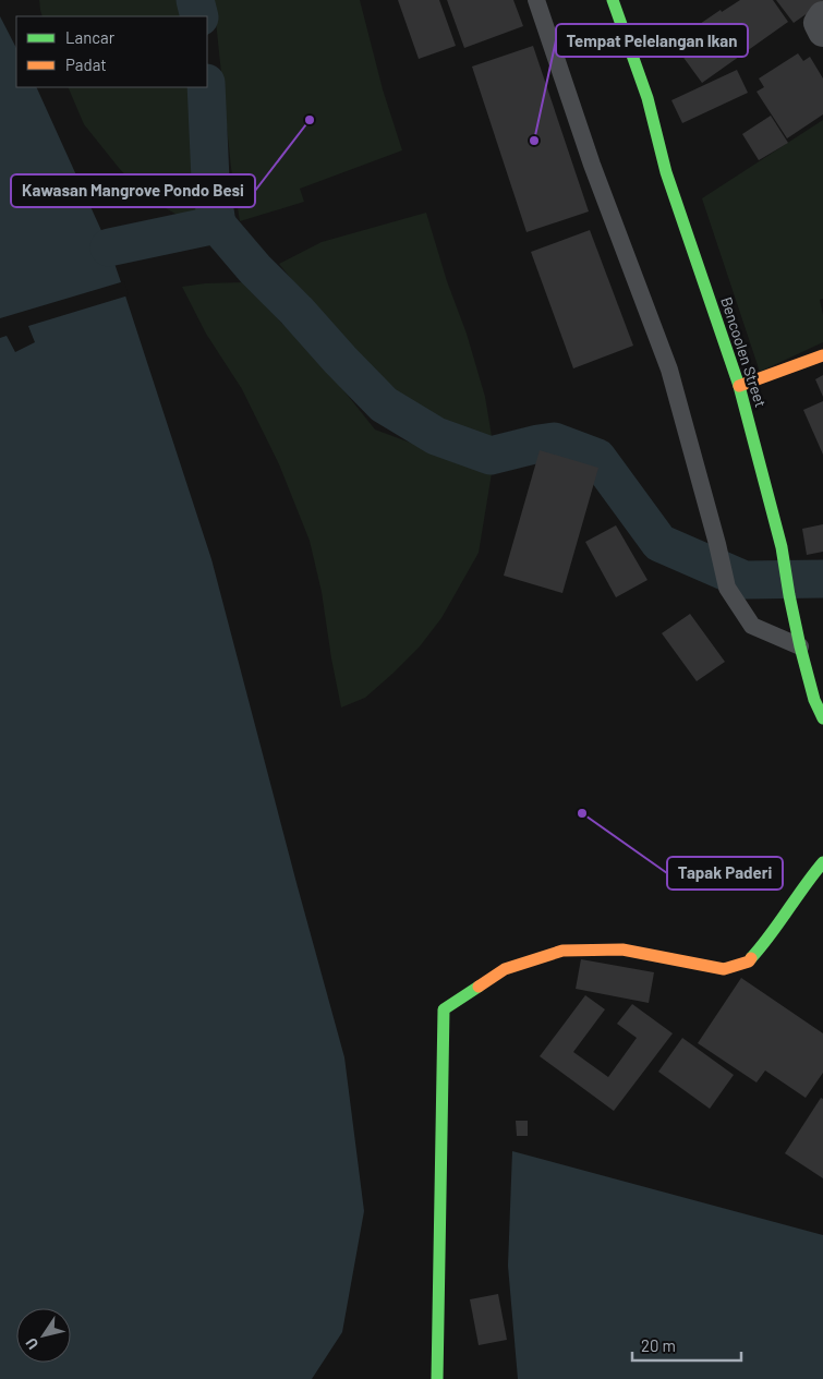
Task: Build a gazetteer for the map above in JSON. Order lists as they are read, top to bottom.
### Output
{
  "streets": {
    "street": ["Bencoolen Street"]
  },
  "places": ["Kawasan Mangrove Pondo Besi", "Tempat Pelelangan Ikan", "Tapak Paderi"],
  "legend": ["Lancar", "Padat"],
  "scale_bar": "20 m",
  "north": "bottom left"
}
